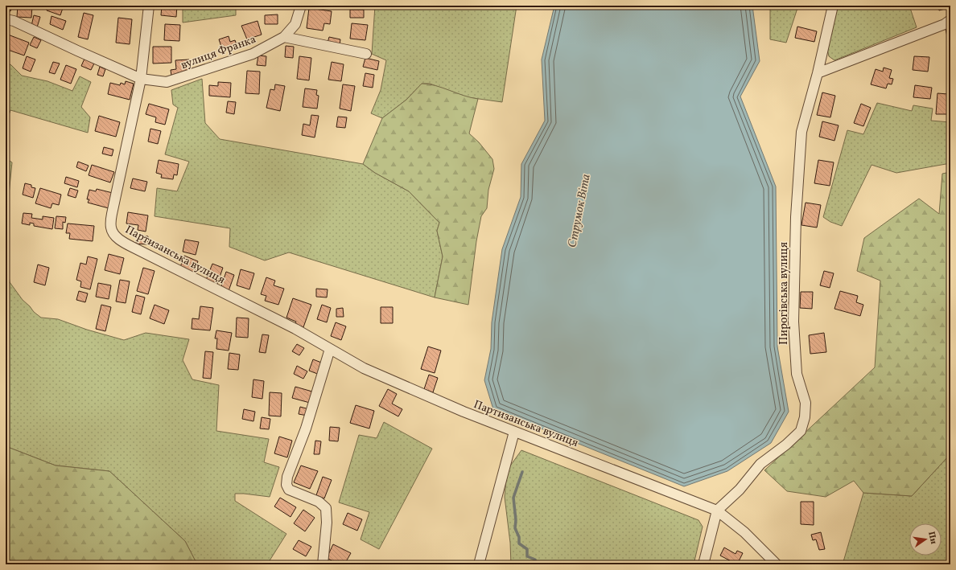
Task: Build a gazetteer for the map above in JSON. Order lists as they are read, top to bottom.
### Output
{
  "streets": {
    "street": ["вулиця Франка", "Партизанська вулиця", "Пирогівська вулиця"]
  },
  "crossings": [
    ["вулиця Франка", "Партизанська вулиця"],
    ["Партизанська вулиця", "Пирогівська вулиця"]
  ],
  "water": ["Струмок Віта"],
  "north": "right"
}
